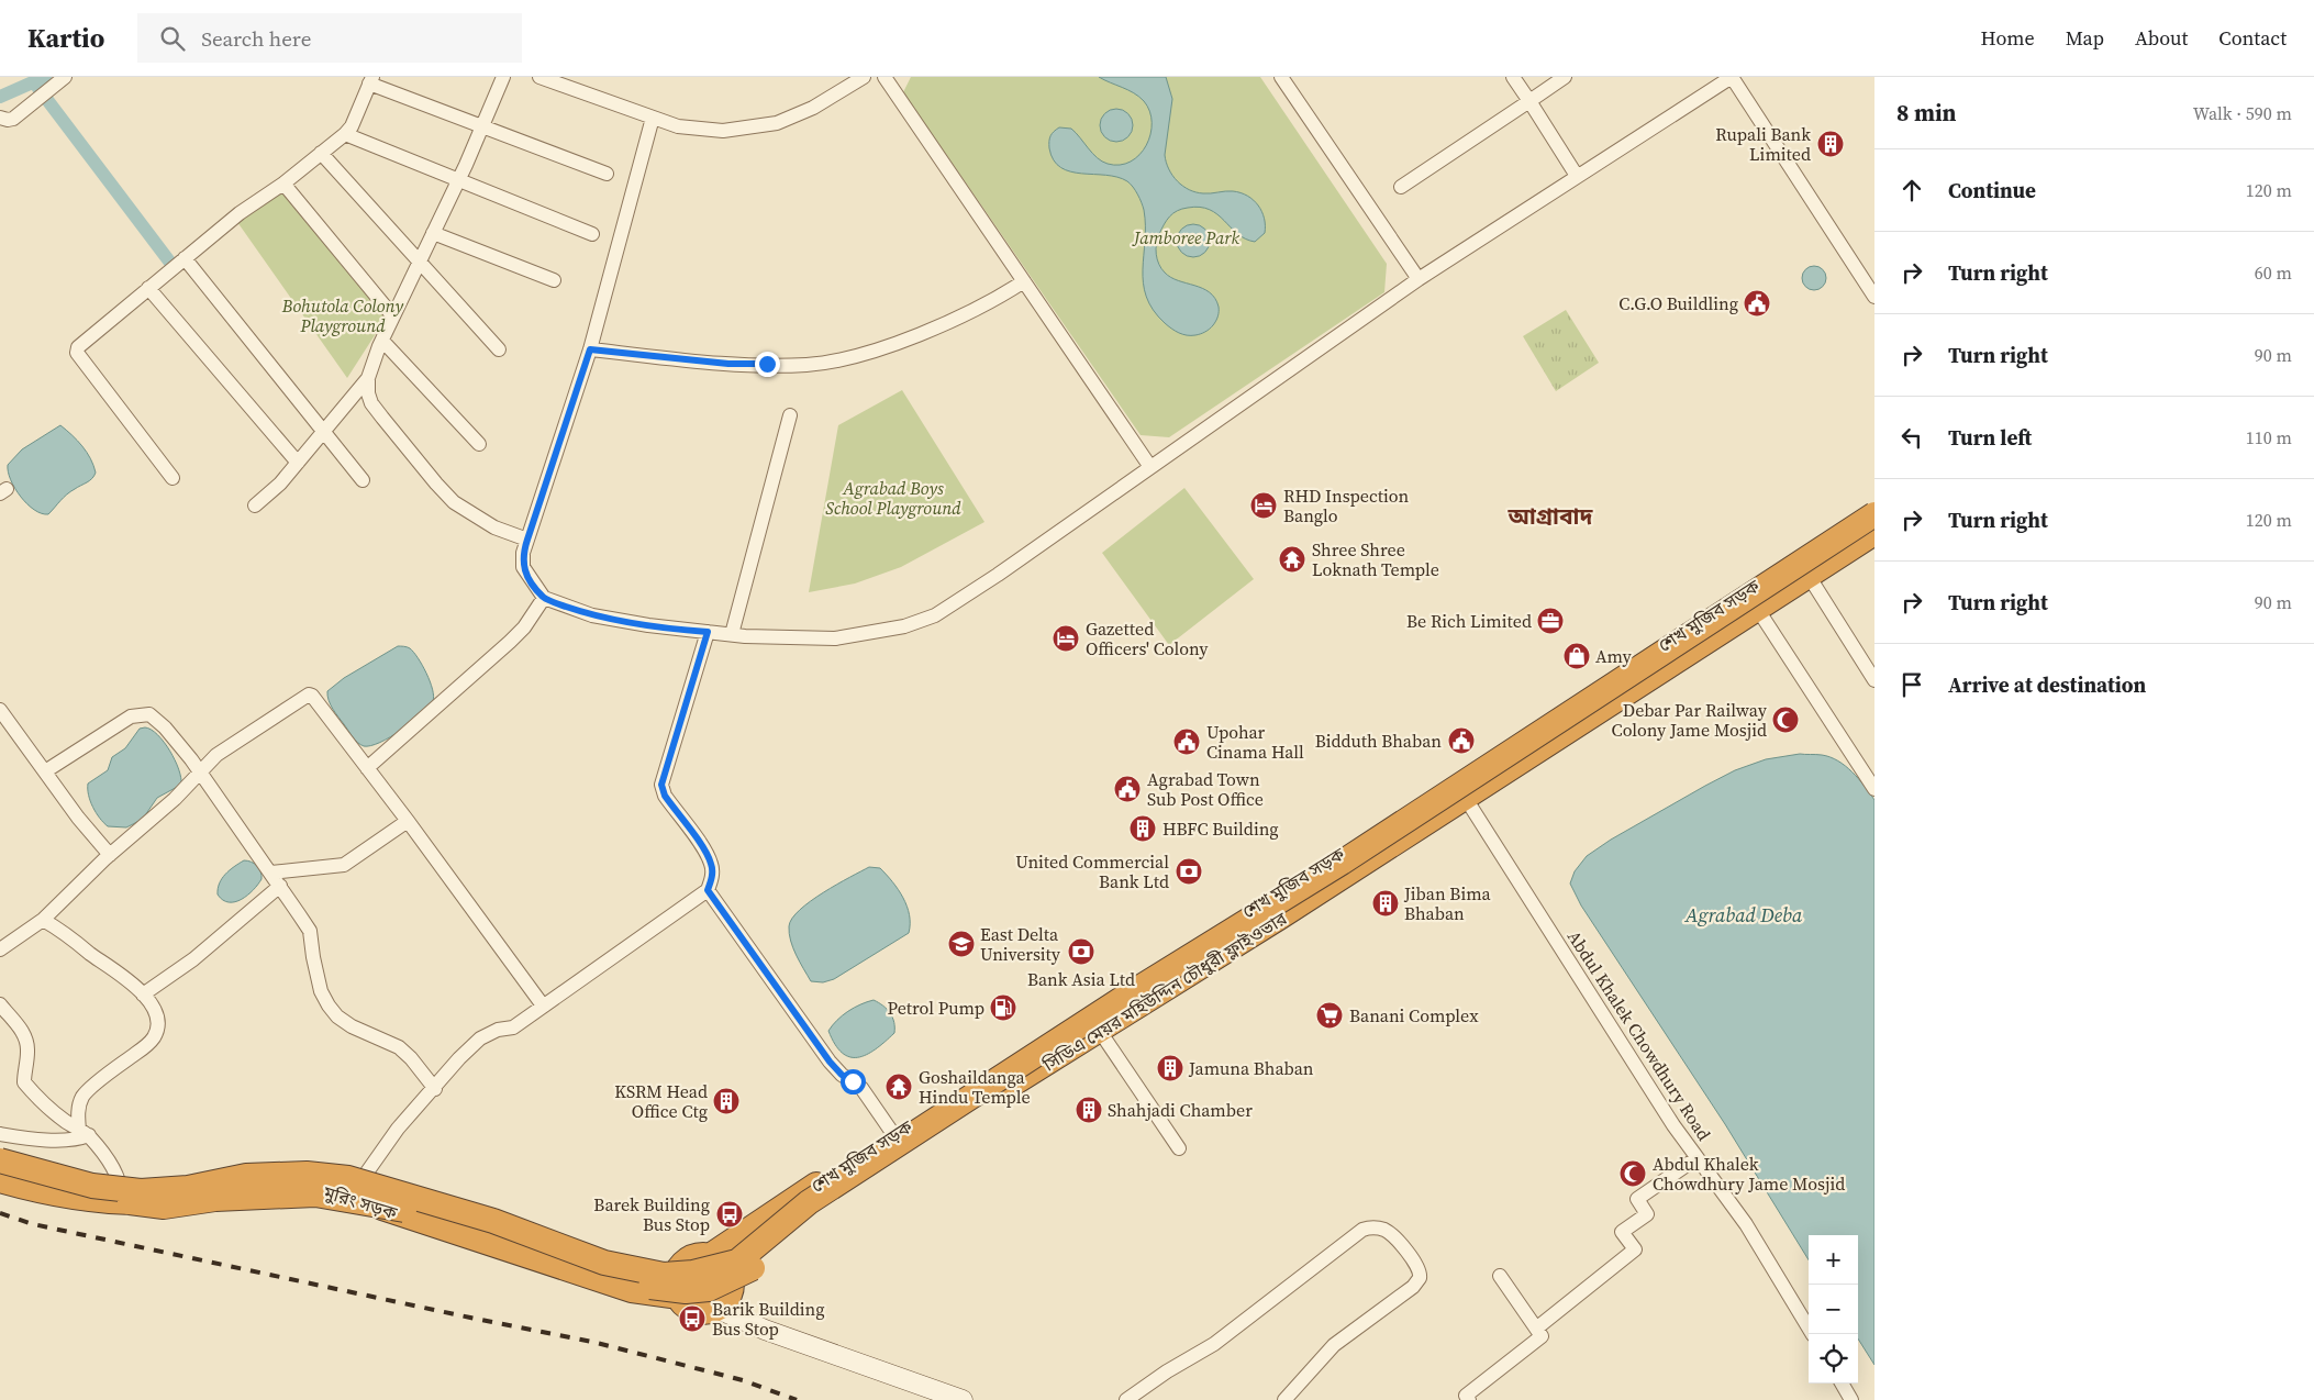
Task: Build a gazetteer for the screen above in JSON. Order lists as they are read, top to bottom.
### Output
{
  "streets": {
    "highway": ["শেখ মুজিব সড়ক", "সিডিএ মেয়র মহিউদ্দিন চৌধুরী ফ্লাইওভার", "মুরিং সড়ক"],
    "street": ["Abdul Khalek Chowdhury Road"]
  },
  "crossings": [
    ["শেখ মুজিব সড়ক", "সিডিএ মেয়র মহিউদ্দিন চৌধুরী ফ্লাইওভার"],
    ["শেখ মুজিব সড়ক", "Abdul Khalek Chowdhury Road"],
    ["শেখ মুজিব সড়ক", "মুরিং সড়ক"]
  ],
  "districts": ["আগ্রাবাদ"],
  "water": ["Agrabad Deba"],
  "parks": ["Jamboree Park", "Bohutola Colony Playground", "Agrabad Boys School Playground"],
  "places": {
    "building": [
      "Rupali Bank Limited",
      "HBFC Building",
      "Jiban Bima Bhaban",
      "Jamuna Bhaban",
      "KSRM Head Office Ctg",
      "Shahjadi Chamber"
    ],
    "public building": [
      "C.G.O Buildling",
      "Bidduth Bhaban",
      "Upohar Cinama Hall",
      "Agrabad Town Sub Post Office"
    ],
    "hotel": ["RHD Inspection Banglo", "Gazetted Officers' Colony"],
    "temple": ["Shree Shree Loknath Temple", "Goshaildanga Hindu Temple"],
    "office": ["Be Rich Limited"],
    "shop": ["Amy"],
    "mosque": ["Debar Par Railway Colony Jame Mosjid", "Abdul Khalek Chowdhury Jame Mosjid"],
    "bank": ["United Commercial Bank Ltd", "Bank Asia Ltd"],
    "school or university": ["East Delta University"],
    "fuel station": ["Petrol Pump"],
    "supermarket": ["Banani Complex"],
    "bus stop": ["Barek Building Bus Stop", "Barik Building Bus Stop"]
  },
  "page": {
    "header": "Kartio",
    "search": "Search here",
    "nav": [
      "Home",
      "Map",
      "About",
      "Contact"
    ],
    "heading": ["8 min", "Walk · 590 m"],
    "list": [
      ["Continue", "120 m"],
      ["Turn right", "60 m"],
      ["Turn right", "90 m"],
      ["Turn left", "110 m"],
      ["Turn right", "120 m"],
      ["Turn right", "90 m"],
      "Arrive at destination"
    ],
    "map_buttons": ["+", "−"]
  }
}
